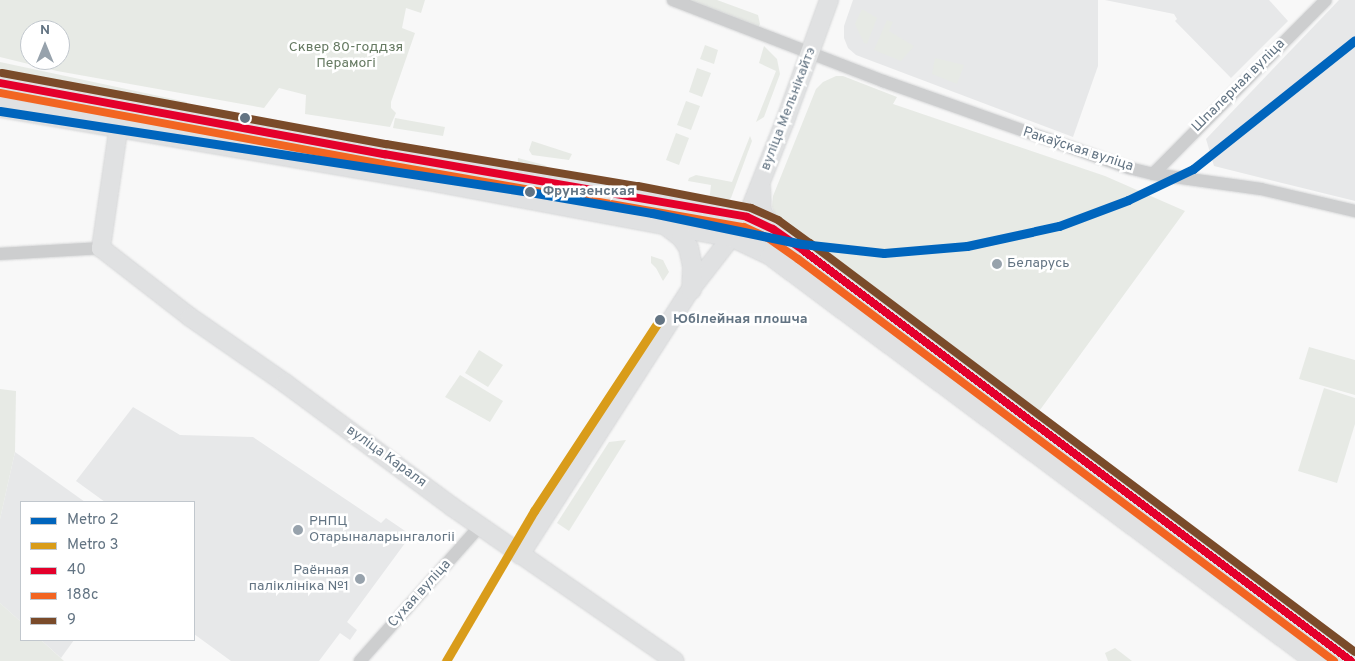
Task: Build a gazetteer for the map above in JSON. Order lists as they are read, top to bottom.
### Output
{
  "streets": {
    "main road": ["вуліца Мельнікайтэ", "вуліца Караля"],
    "street": ["Шпалерная вуліца", "Ракаўская вуліца", "Сухая вуліца"]
  },
  "crossings": [
    ["Шпалерная вуліца", "Ракаўская вуліца"],
    ["вуліца Мельнікайтэ", "Ракаўская вуліца"],
    ["вуліца Караля", "Сухая вуліца"]
  ],
  "parks": ["Сквер 80-годдзя Перамогі"],
  "places": [
    "Фрунзенская",
    "Беларусь",
    "Юбілейная плошча",
    "РНПЦ Отарыналарынгалогіі",
    "Раённая паліклініка №1"
  ],
  "lines": [
    "metro line 2",
    "transit line 9",
    "transit line 40",
    "transit line 188с",
    "metro line 3"
  ],
  "legend": [
    "Metro 2",
    "Metro 3",
    "40",
    "188с",
    "9"
  ],
  "north": "top"
}
